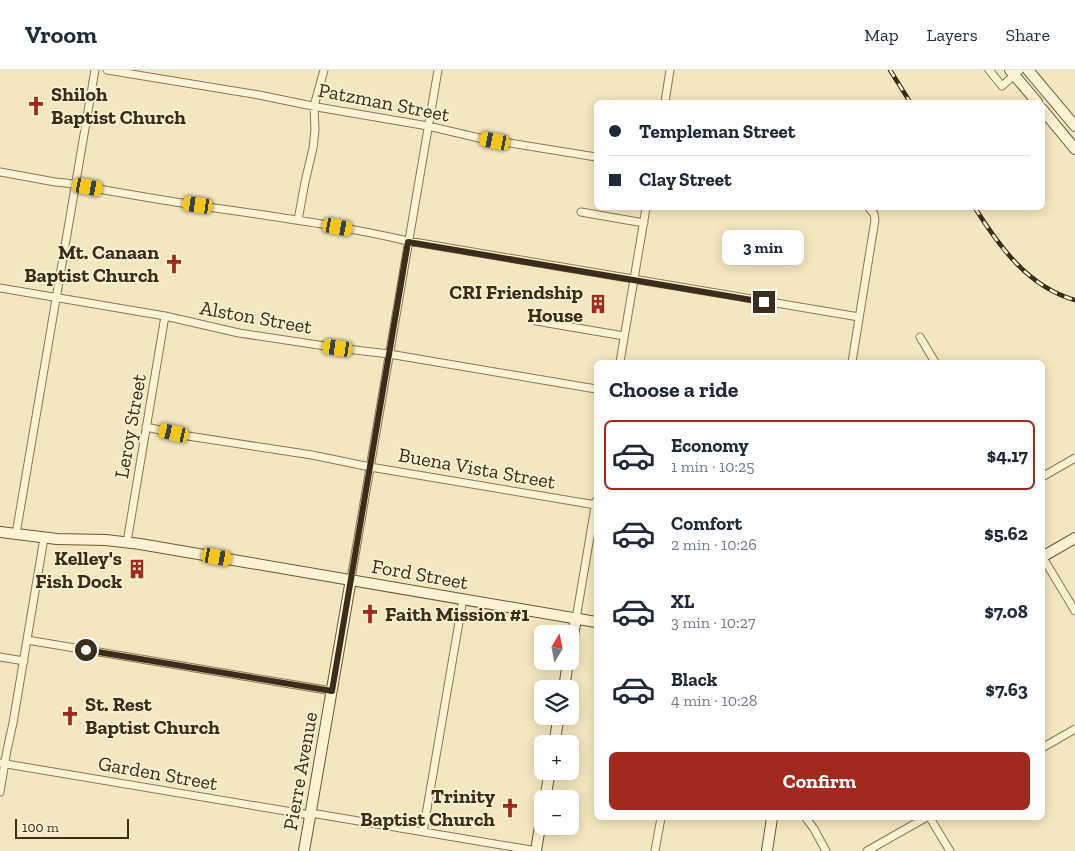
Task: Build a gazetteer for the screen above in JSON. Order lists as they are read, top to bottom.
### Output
{
  "streets": {
    "main road": ["Ford Street", "Pierre Avenue"],
    "street": [
      "Patzman Street",
      "Alston Street",
      "Leroy Street",
      "Buena Vista Street",
      "Garden Street"
    ]
  },
  "crossings": [
    ["Alston Street", "Leroy Street"],
    ["Leroy Street", "Buena Vista Street"],
    ["Leroy Street", "Ford Street"],
    ["Ford Street", "Pierre Avenue"],
    ["Pierre Avenue", "Garden Street"]
  ],
  "places": {
    "church": [
      "Shiloh Baptist Church",
      "Mt. Canaan Baptist Church",
      "Faith Mission #1",
      "St. Rest Baptist Church",
      "Trinity Baptist Church"
    ],
    "building": ["CRI Friendship House", "Kelley's Fish Dock"]
  },
  "scale_bar": "100 m",
  "north": "top",
  "page": {
    "header": "Vroom",
    "nav": ["Map", "Layers", "Share"],
    "banner": ["Templeman Street", "Clay Street"],
    "bubble": "3 min",
    "heading": "Choose a ride",
    "list": [
      {
        "name": "Economy",
        "note": "1 min · 10:25",
        "value": "$4.17"
      },
      {
        "name": "Comfort",
        "note": "2 min · 10:26",
        "value": "$5.62"
      },
      {
        "name": "XL",
        "note": "3 min · 10:27",
        "value": "$7.08"
      },
      {
        "name": "Black",
        "note": "4 min · 10:28",
        "value": "$7.63"
      }
    ],
    "map_buttons": ["+", "−"],
    "buttons": "Confirm",
    "scale": "100 m"
  }
}
